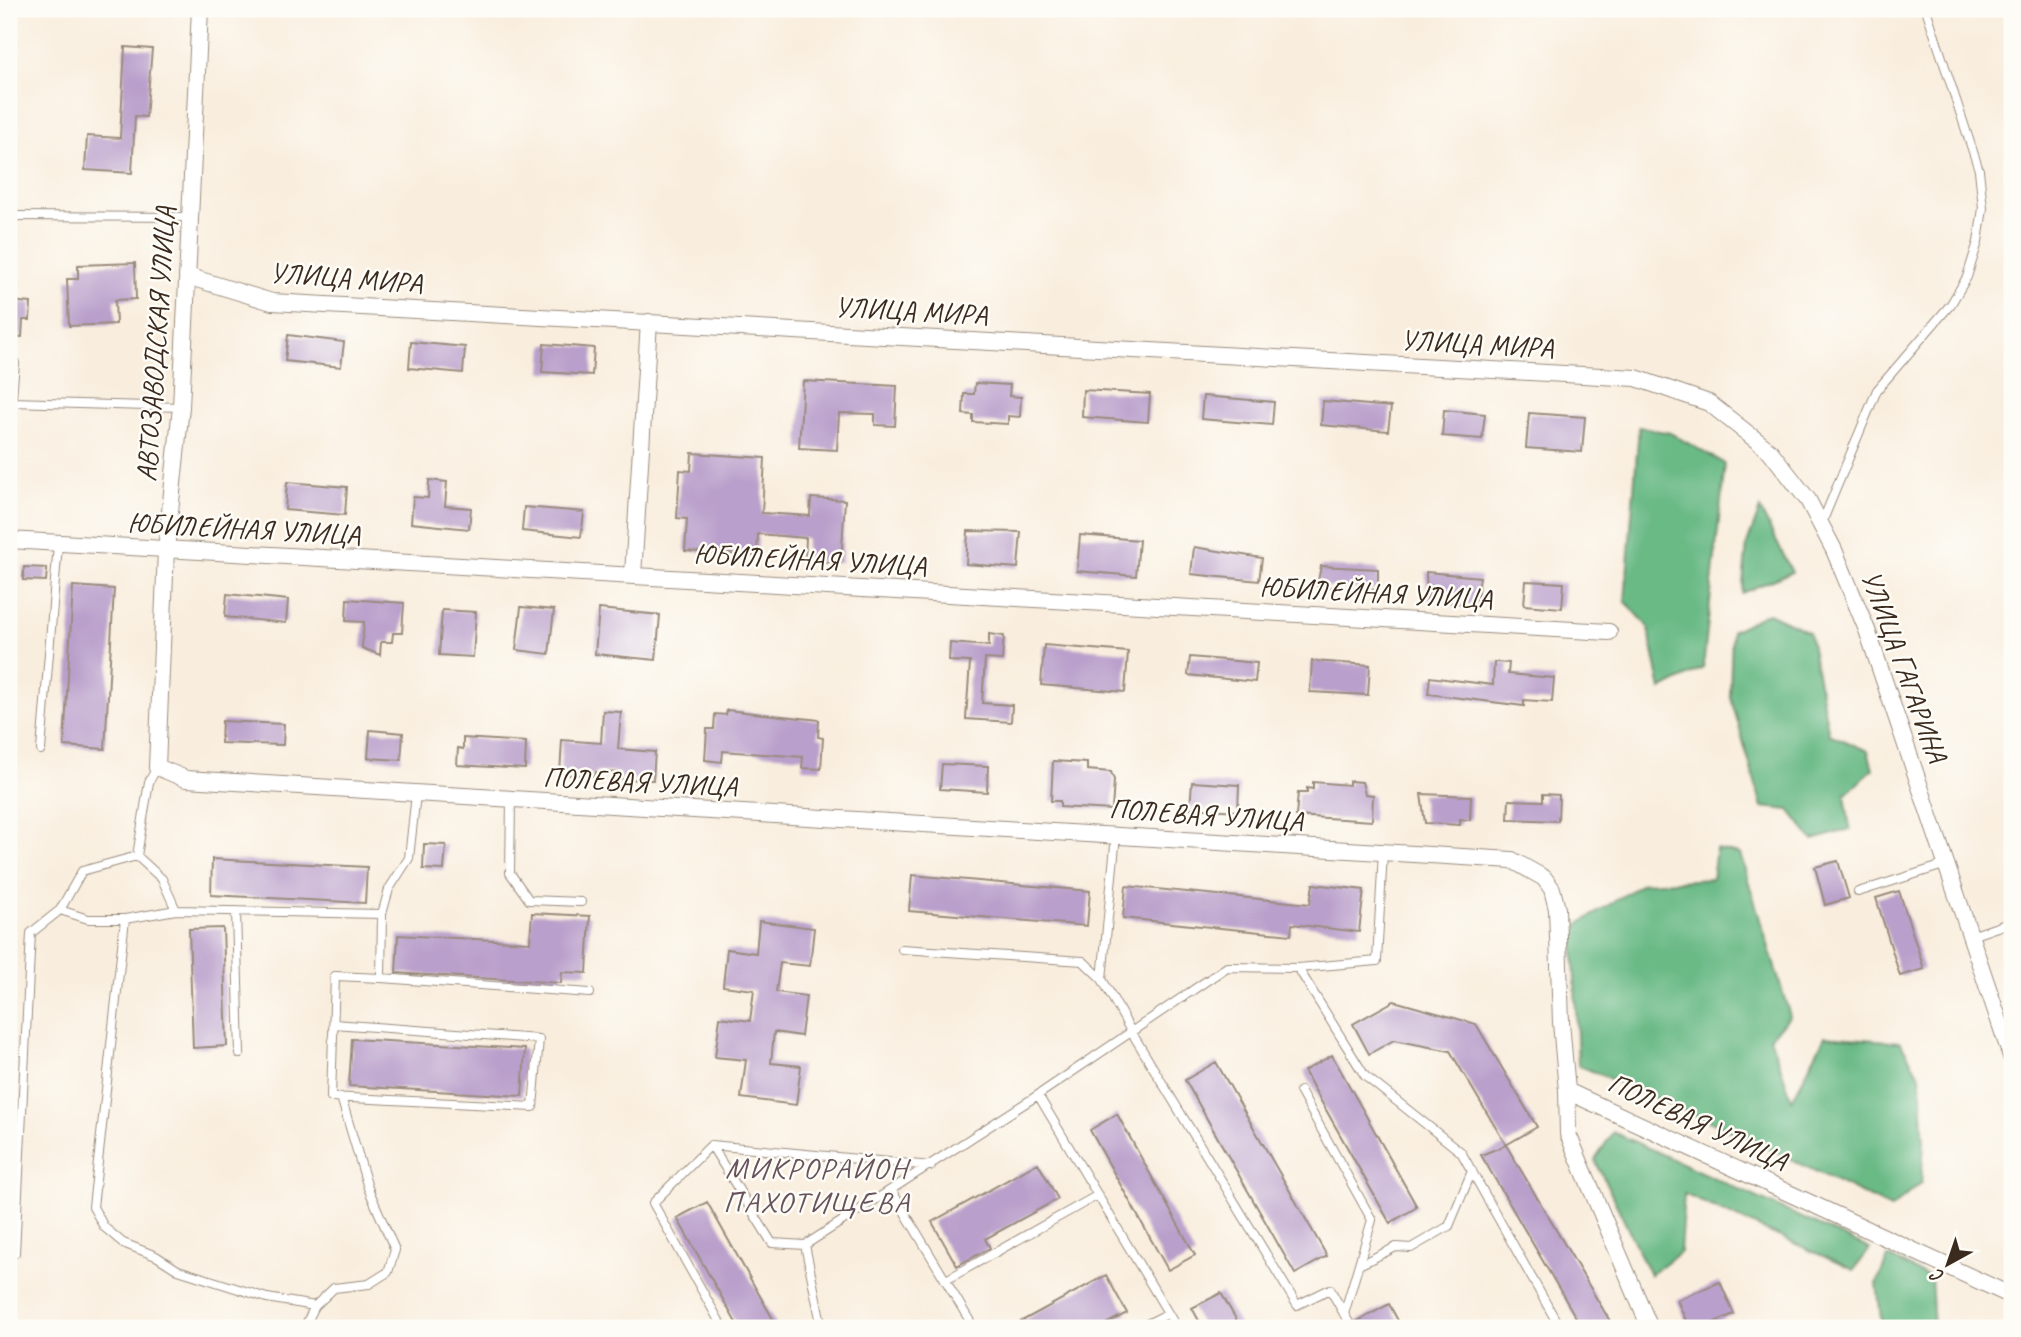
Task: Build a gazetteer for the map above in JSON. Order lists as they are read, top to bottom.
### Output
{
  "streets": {
    "street": [
      "УЛИЦА МИРА",
      "АВТОЗАВОДСКАЯ УЛИЦА",
      "ЮБИЛЕЙНАЯ УЛИЦА",
      "УЛИЦА ГАГАРИНА",
      "ПОЛЕВАЯ УЛИЦА"
    ]
  },
  "crossings": [
    ["УЛИЦА МИРА", "АВТОЗАВОДСКАЯ УЛИЦА"],
    ["УЛИЦА МИРА", "УЛИЦА ГАГАРИНА"],
    ["АВТОЗАВОДСКАЯ УЛИЦА", "ЮБИЛЕЙНАЯ УЛИЦА"],
    ["АВТОЗАВОДСКАЯ УЛИЦА", "ПОЛЕВАЯ УЛИЦА"]
  ],
  "districts": ["МИКРОРАЙОН ПАХОТИЩЕВА"],
  "north": "bottom left"
}
